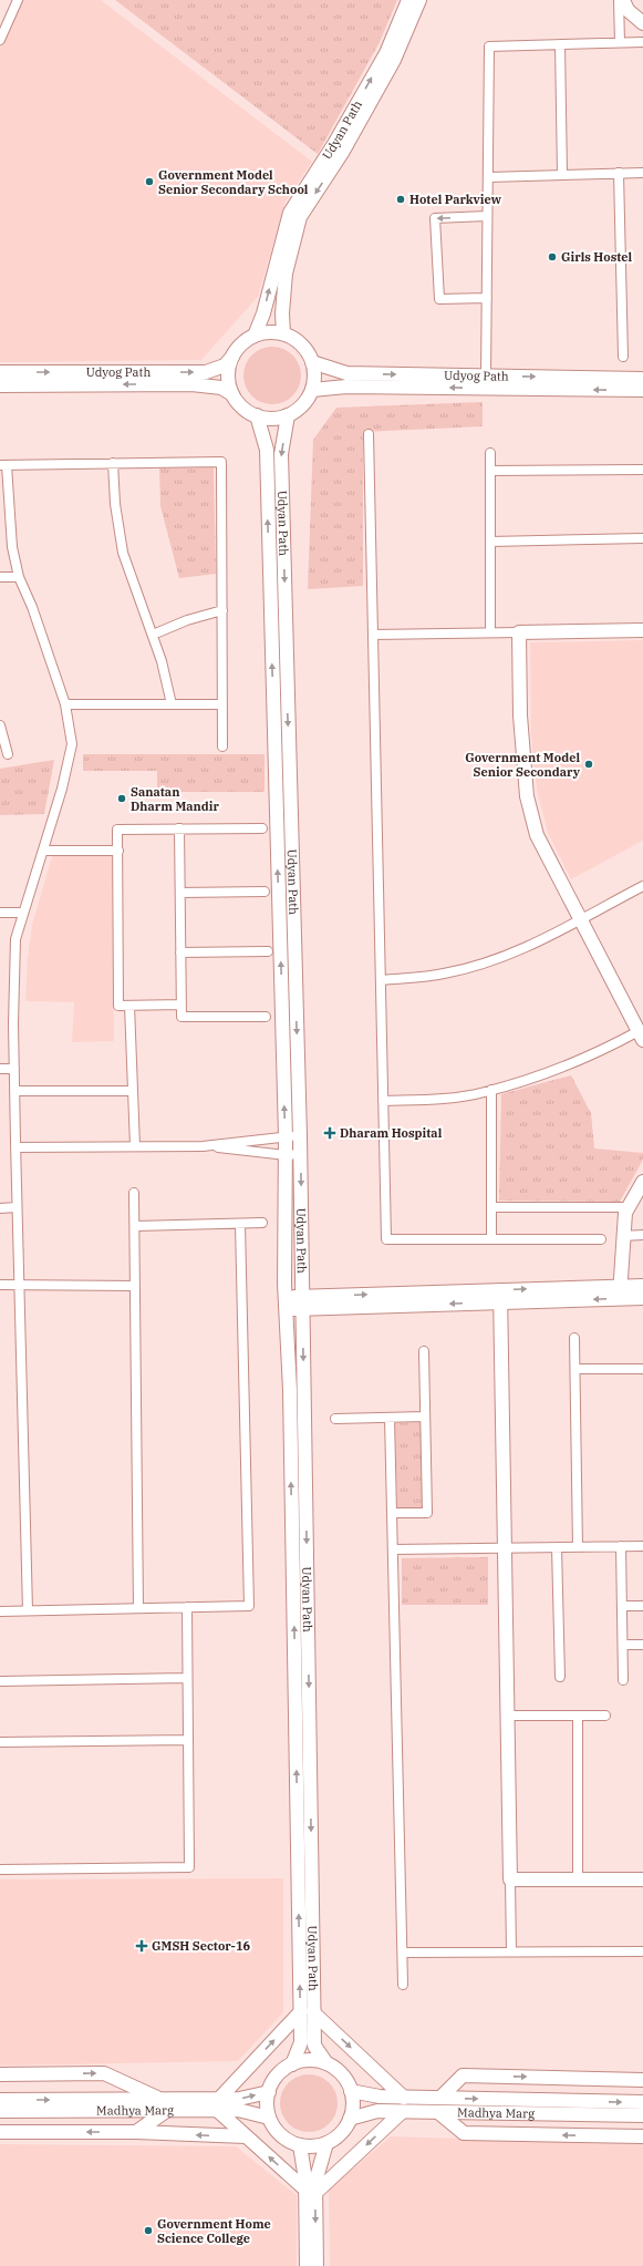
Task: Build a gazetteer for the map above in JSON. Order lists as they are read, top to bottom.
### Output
{
  "streets": {
    "main road": ["Udyan Path", "Udyog Path", "Madhya Marg"]
  },
  "crossings": [
    ["Udyan Path", "Udyog Path"],
    ["Udyan Path", "Madhya Marg"]
  ],
  "places": {
    "other": [
      "Government Model Senior Secondary School",
      "Hotel Parkview",
      "Girls Hostel",
      "Government Model Senior Secondary",
      "Sanatan Dharm Mandir",
      "Government Home Science College"
    ],
    "health": ["Dharam Hospital", "GMSH Sector-16"]
  }
}
